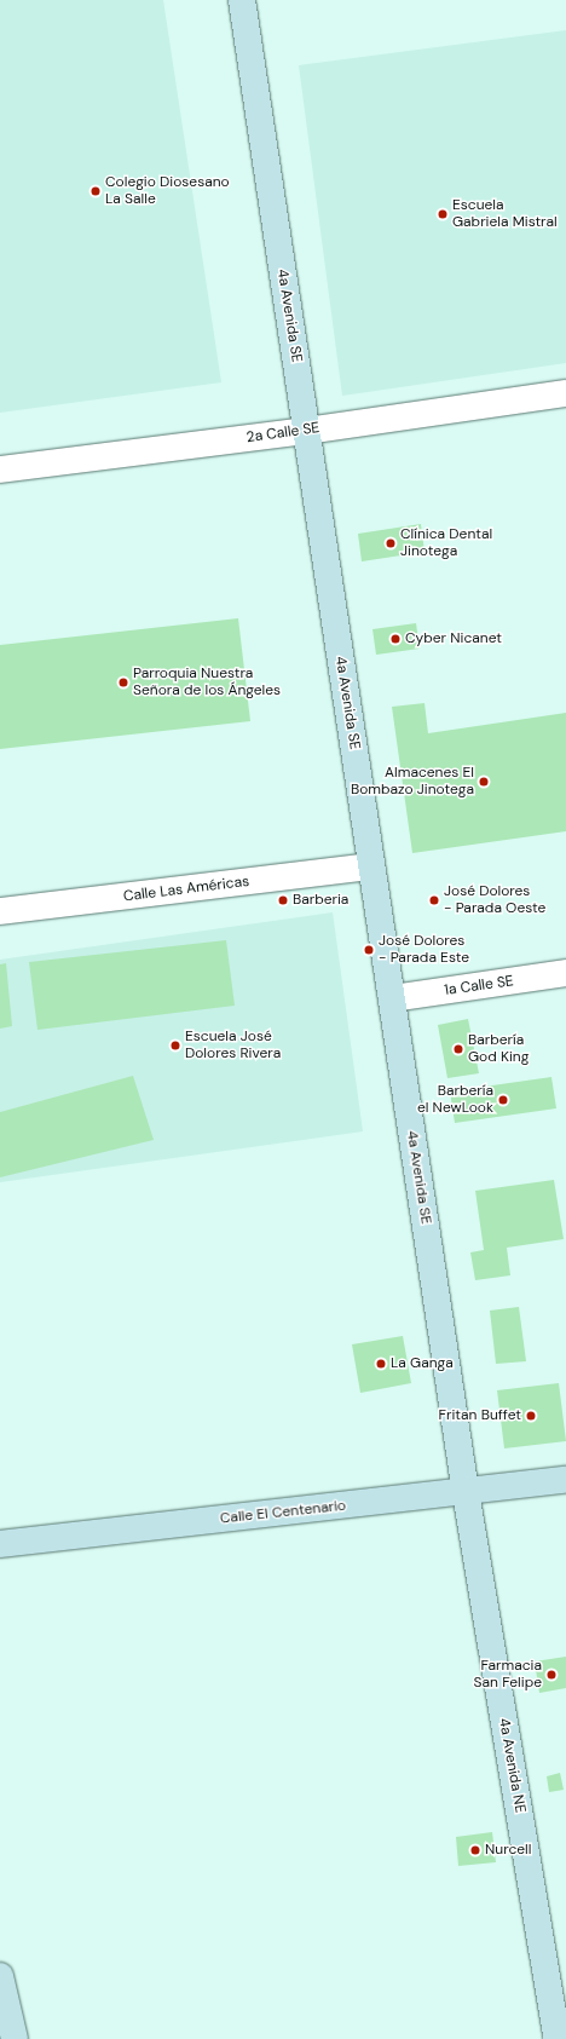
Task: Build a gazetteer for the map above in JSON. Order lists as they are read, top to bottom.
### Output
{
  "streets": {
    "street": [
      "4a Avenida SE",
      "2a Calle SE",
      "Calle Las Américas",
      "1a Calle SE",
      "Calle El Centenario",
      "4a Avenida NE"
    ]
  },
  "crossings": [
    ["4a Avenida SE", "2a Calle SE"],
    ["4a Avenida SE", "Calle Las Américas"],
    ["4a Avenida SE", "1a Calle SE"],
    ["4a Avenida SE", "Calle El Centenario"],
    ["4a Avenida SE", "4a Avenida NE"],
    ["Calle El Centenario", "4a Avenida NE"]
  ],
  "places": [
    "Colegio Diosesano La Salle",
    "Escuela Gabriela Mistral",
    "Clínica Dental Jinotega",
    "Cyber Nicanet",
    "Parroquia Nuestra Señora de los Ángeles",
    "Almacenes El Bombazo Jinotega",
    "Barberia",
    "José Dolores - Parada Oeste",
    "José Dolores - Parada Este",
    "Escuela José Dolores Rivera",
    "Barbería God King",
    "Barbería el NewLook",
    "La Ganga",
    "Fritan Buffet",
    "Farmacia San Felipe",
    "Nurcell"
  ]
}
